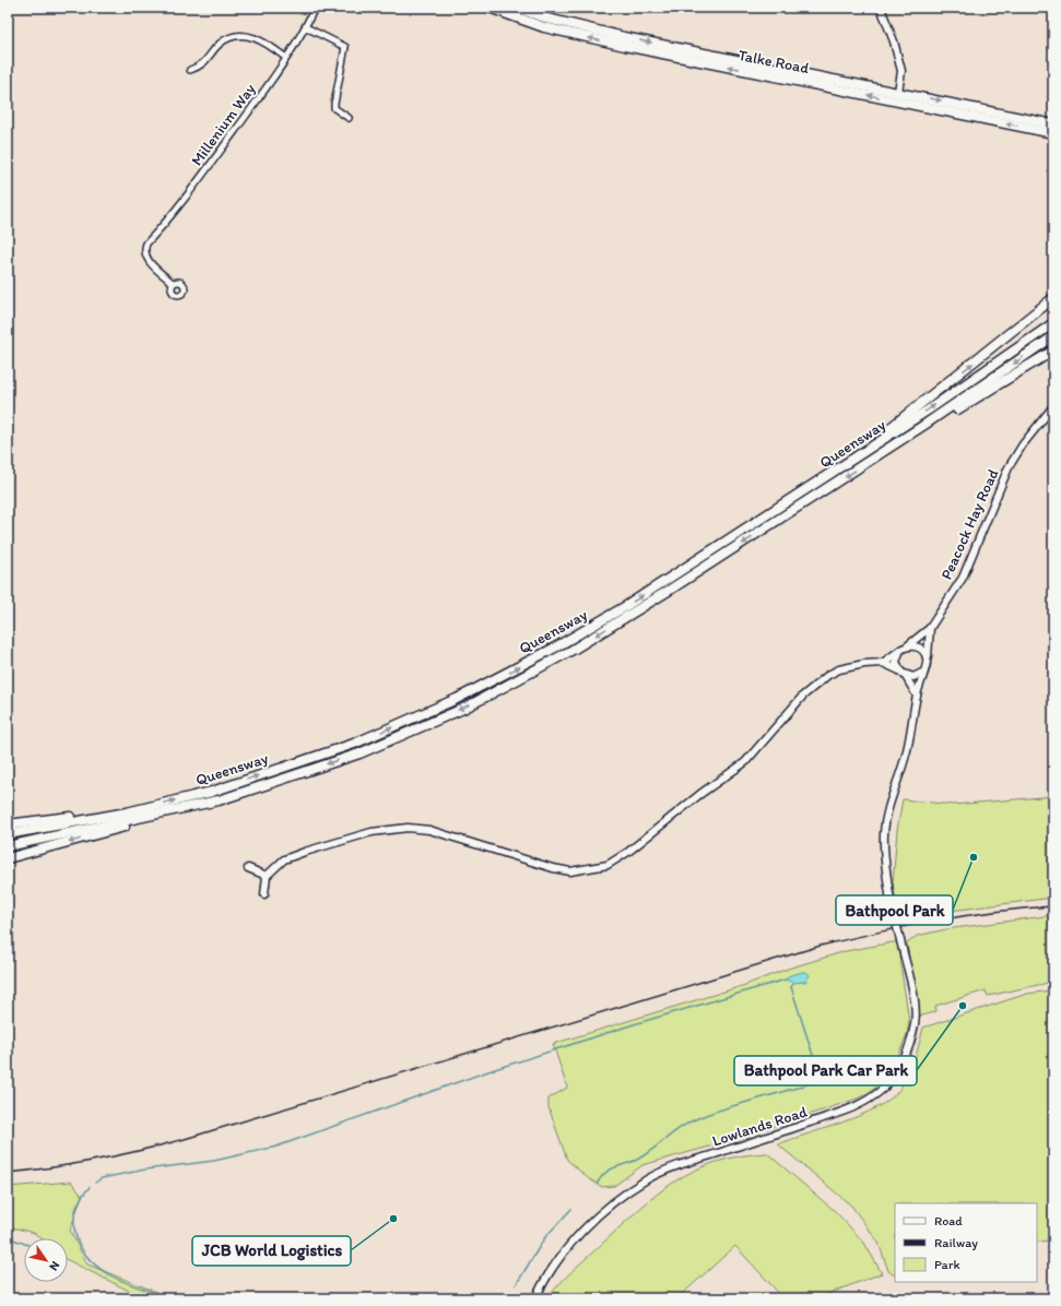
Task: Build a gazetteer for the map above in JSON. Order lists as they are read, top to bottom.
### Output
{
  "streets": {
    "highway": ["Talke Road", "Queensway"],
    "street": ["Millenium Way", "Peacock Hay Road", "Lowlands Road"]
  },
  "crossings": [
    ["Peacock Hay Road", "Lowlands Road"]
  ],
  "places": ["Bathpool Park", "Bathpool Park Car Park", "JCB World Logistics"],
  "legend": ["Road", "Railway", "Park"],
  "north": "bottom right"
}
